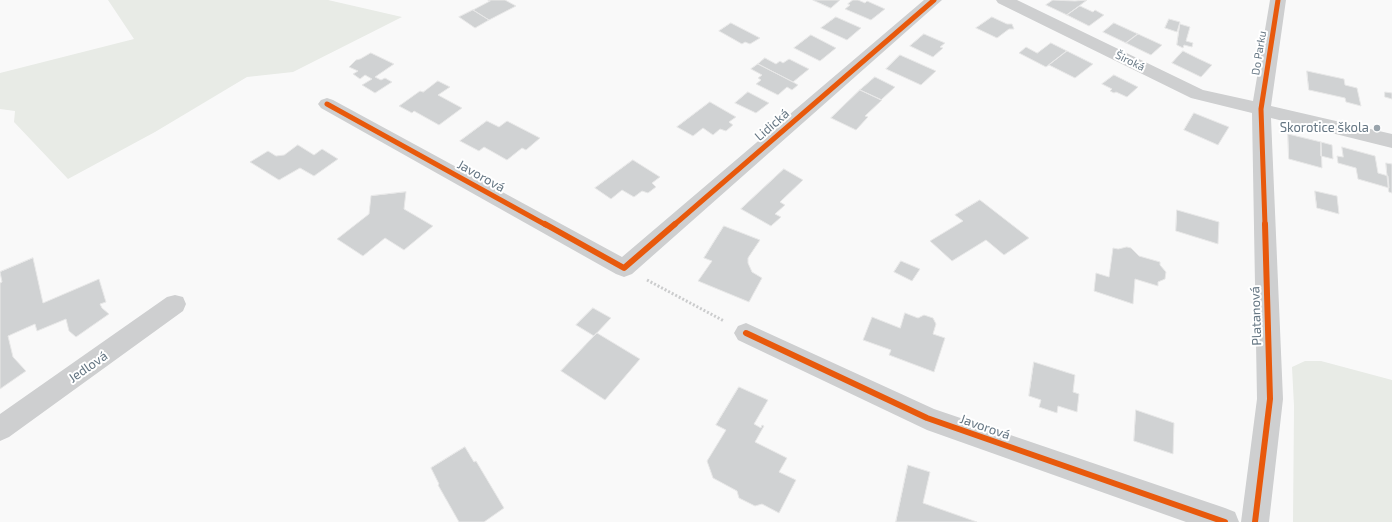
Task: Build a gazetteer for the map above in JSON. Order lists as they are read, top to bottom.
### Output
{
  "streets": {
    "street": [
      "Do Parku",
      "Široká",
      "Lidická",
      "Javorová",
      "Platanová",
      "Jedlová"
    ]
  },
  "crossings": [
    ["Do Parku", "Široká"],
    ["Do Parku", "Platanová"],
    ["Široká", "Platanová"],
    ["Lidická", "Javorová"]
  ],
  "places": ["Skorotice škola"]
}
